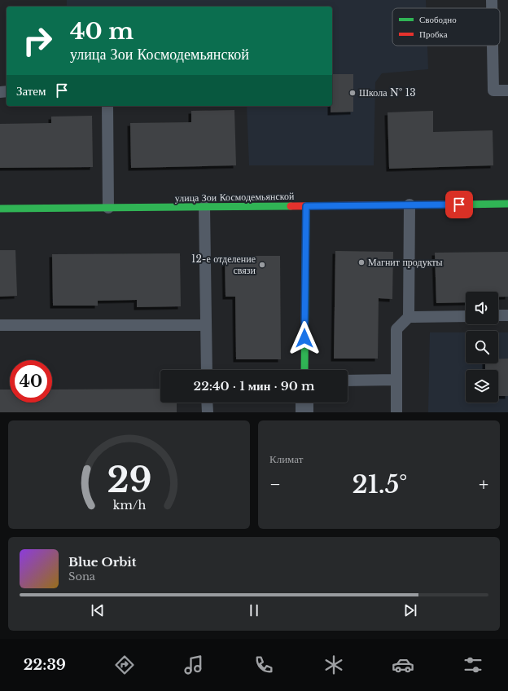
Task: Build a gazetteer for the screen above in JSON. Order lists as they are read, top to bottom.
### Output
{
  "streets": {
    "street": ["улица Зои Космодемьянской"]
  },
  "places": ["Школа № 13", "Магнит продукты", "12-е отделение связи"],
  "legend": ["Свободно", "Пробка"],
  "page": {
    "turn": ["40 m", "улица Зои Космодемьянской"],
    "then": "Затем",
    "limit": "40",
    "trip": "22:40 · 1 мин · 90 m",
    "tile": "Климат",
    "heat": ["−", "21.5°", "+"],
    "song": ["Blue Orbit", "Sona"],
    "tabs": "22:39",
    "gauge": ["29", "km/h"]
  }
}
